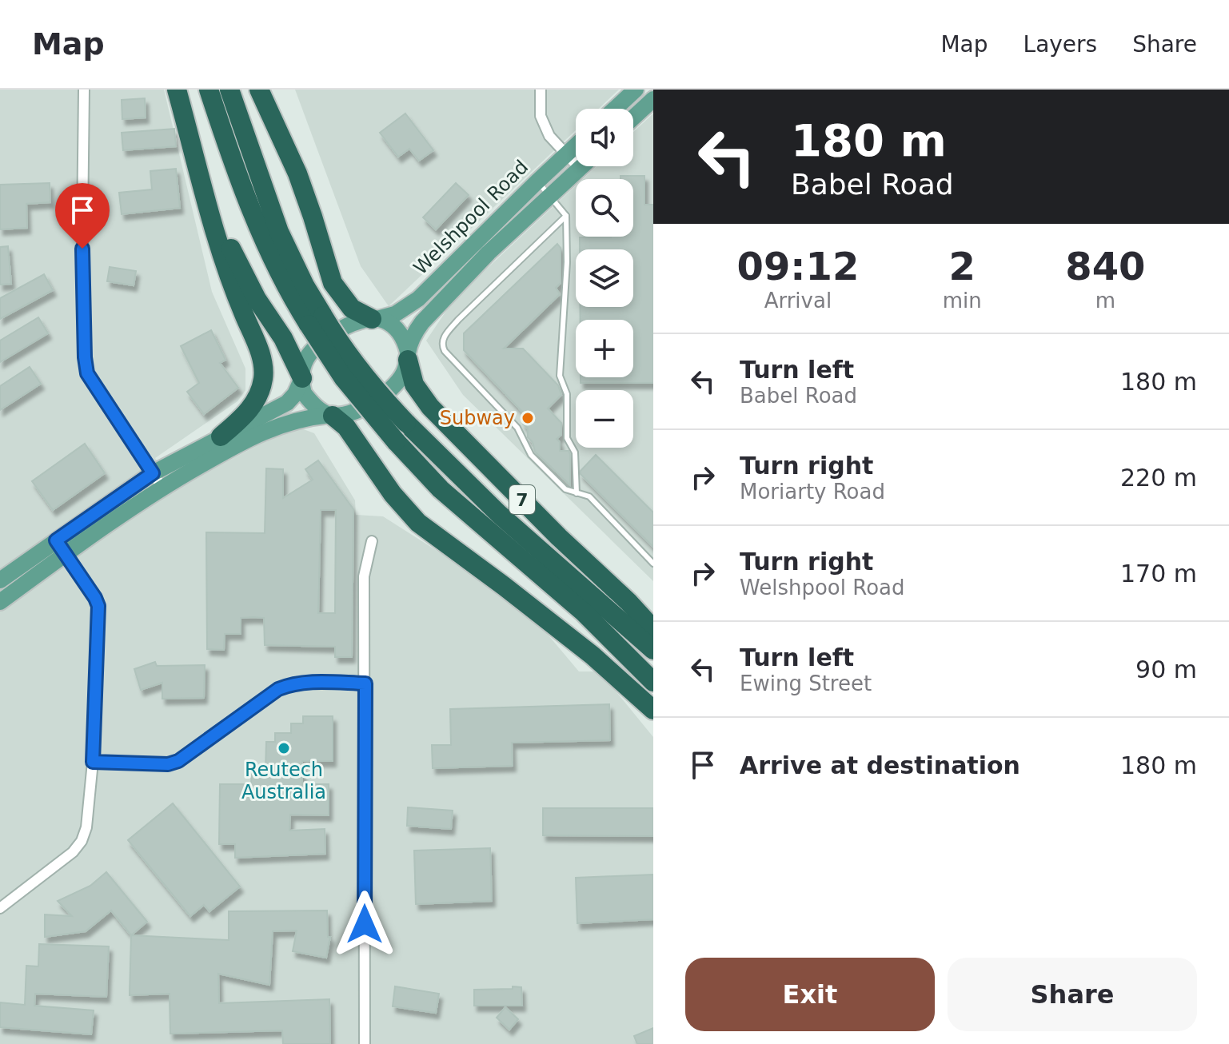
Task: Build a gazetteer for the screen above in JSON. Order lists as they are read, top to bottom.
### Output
{
  "streets": {
    "highway": ["7"],
    "main road": ["Welshpool Road"]
  },
  "crossings": [
    ["Welshpool Road", "7"]
  ],
  "places": ["Subway", "Reutech Australia"],
  "page": {
    "header": "Map",
    "nav": ["Map", "Layers", "Share"],
    "turn": ["180 m", "Babel Road"],
    "map_buttons": ["+", "−"],
    "eta": [
      "09:12",
      "Arrival",
      "2",
      "min",
      "840",
      "m"
    ],
    "list": [
      {
        "name": "Turn left",
        "note": "Babel Road",
        "value": "180 m"
      },
      {
        "name": "Turn right",
        "note": "Moriarty Road",
        "value": "220 m"
      },
      {
        "name": "Turn right",
        "note": "Welshpool Road",
        "value": "170 m"
      },
      {
        "name": "Turn left",
        "note": "Ewing Street",
        "value": "90 m"
      },
      {
        "name": "Arrive at destination",
        "value": "180 m"
      }
    ],
    "buttons": ["Exit", "Share"]
  }
}
